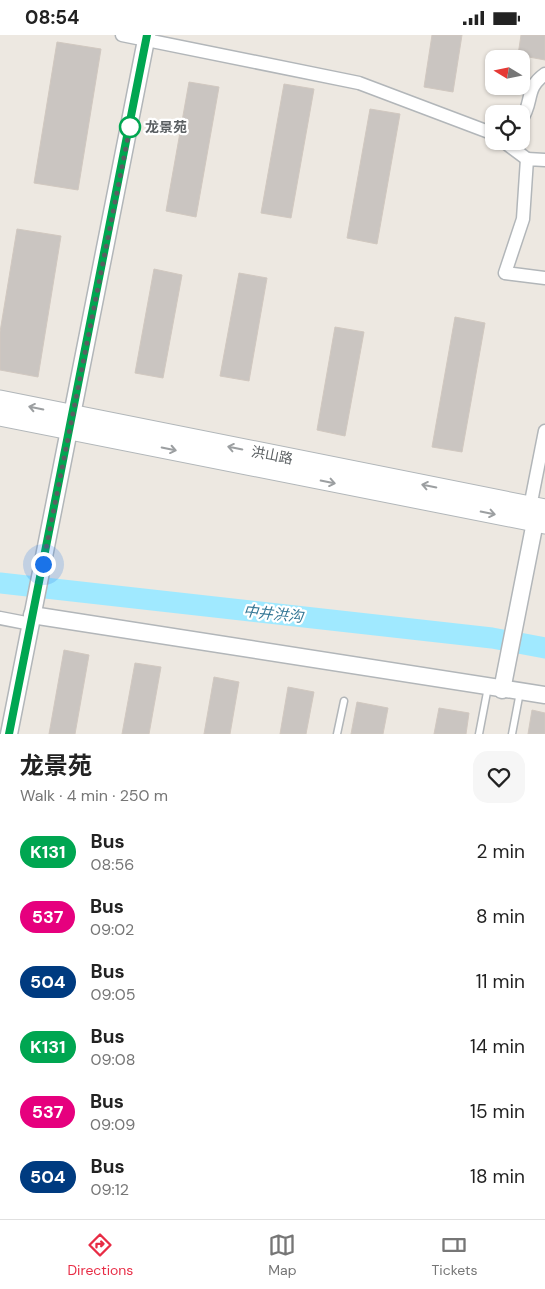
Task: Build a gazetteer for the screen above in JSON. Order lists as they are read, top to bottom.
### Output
{
  "streets": {
    "main road": ["洪山路"]
  },
  "water": ["中井洪沟"],
  "places": ["龙景苑"],
  "lines": ["bus line K131"],
  "north": "left",
  "page": {
    "status": "08:54",
    "heading": ["龙景苑", "Walk · 4 min · 250 m"],
    "list": [
      {
        "mark": "K131",
        "name": "Bus",
        "note": "08:56",
        "value": "2 min"
      },
      {
        "mark": "537",
        "name": "Bus",
        "note": "09:02",
        "value": "8 min"
      },
      {
        "mark": "504",
        "name": "Bus",
        "note": "09:05",
        "value": "11 min"
      },
      {
        "mark": "K131",
        "name": "Bus",
        "note": "09:08",
        "value": "14 min"
      },
      {
        "mark": "537",
        "name": "Bus",
        "note": "09:09",
        "value": "15 min"
      },
      {
        "mark": "504",
        "name": "Bus",
        "note": "09:12",
        "value": "18 min"
      }
    ],
    "tabs": ["Directions", "Map", "Tickets"]
  }
}
